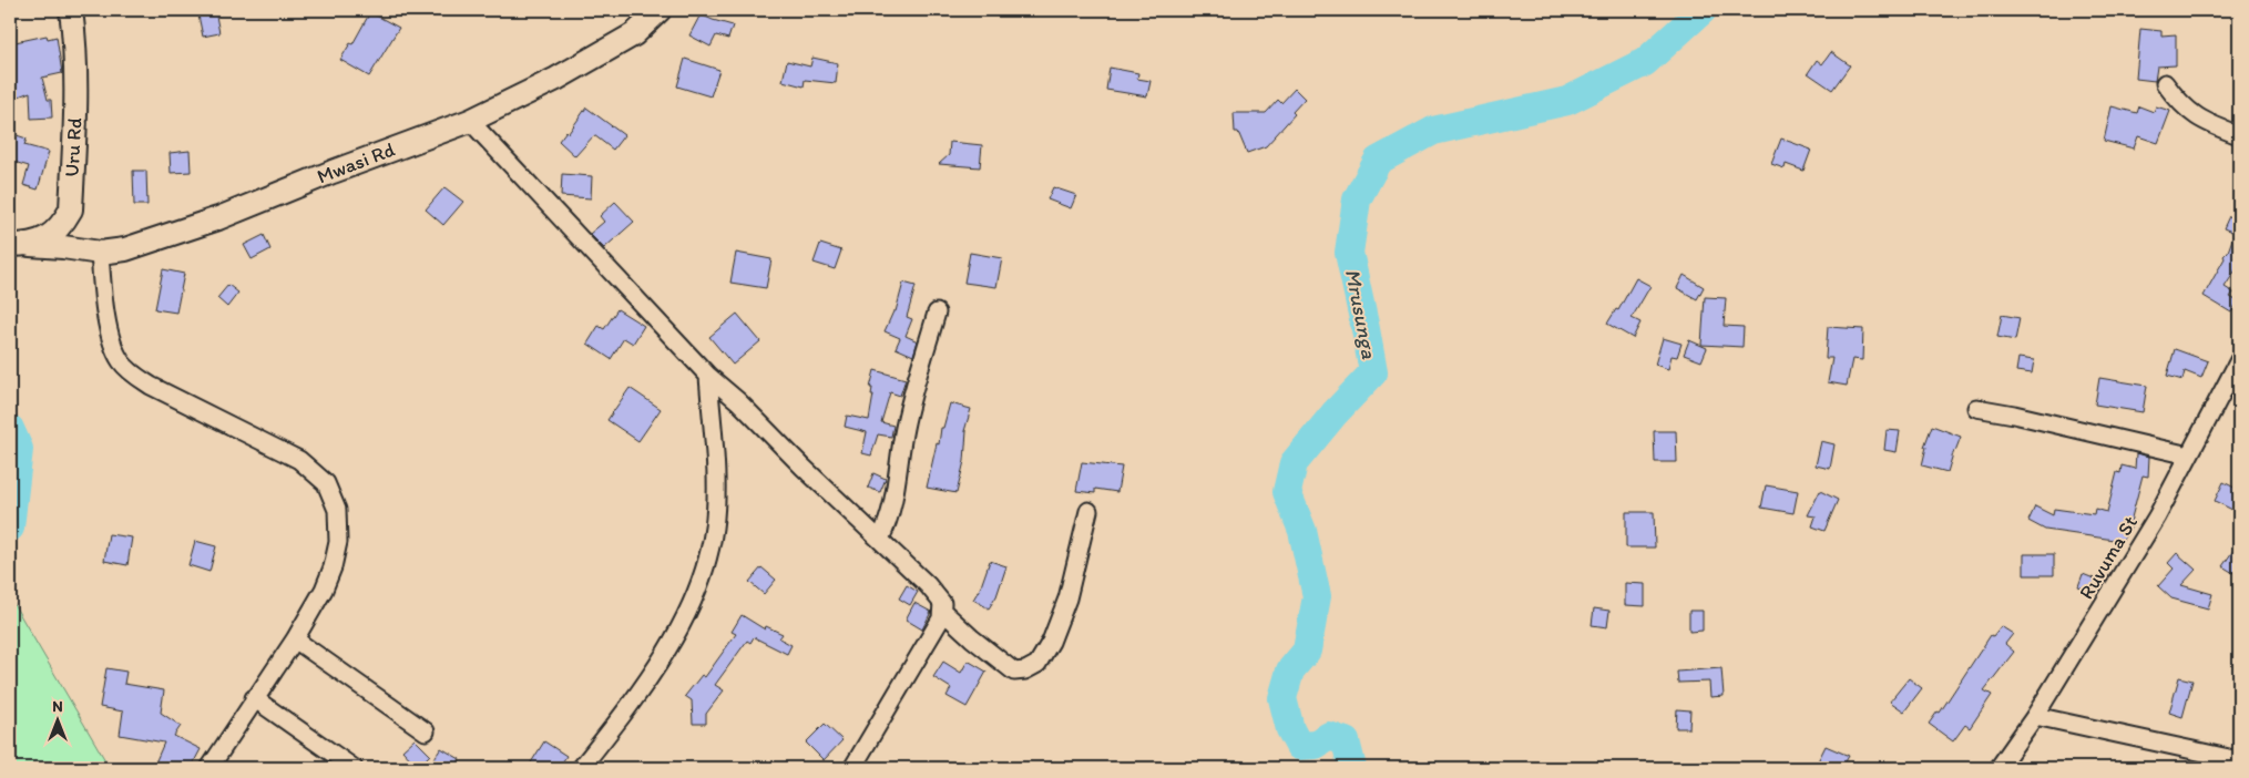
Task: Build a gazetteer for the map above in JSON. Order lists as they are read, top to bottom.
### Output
{
  "streets": {
    "street": ["Uru Rd", "Mwasi Rd", "Ruvuma St"]
  },
  "crossings": [
    ["Uru Rd", "Mwasi Rd"]
  ],
  "water": ["Mrusunga"],
  "north": "top"
}
